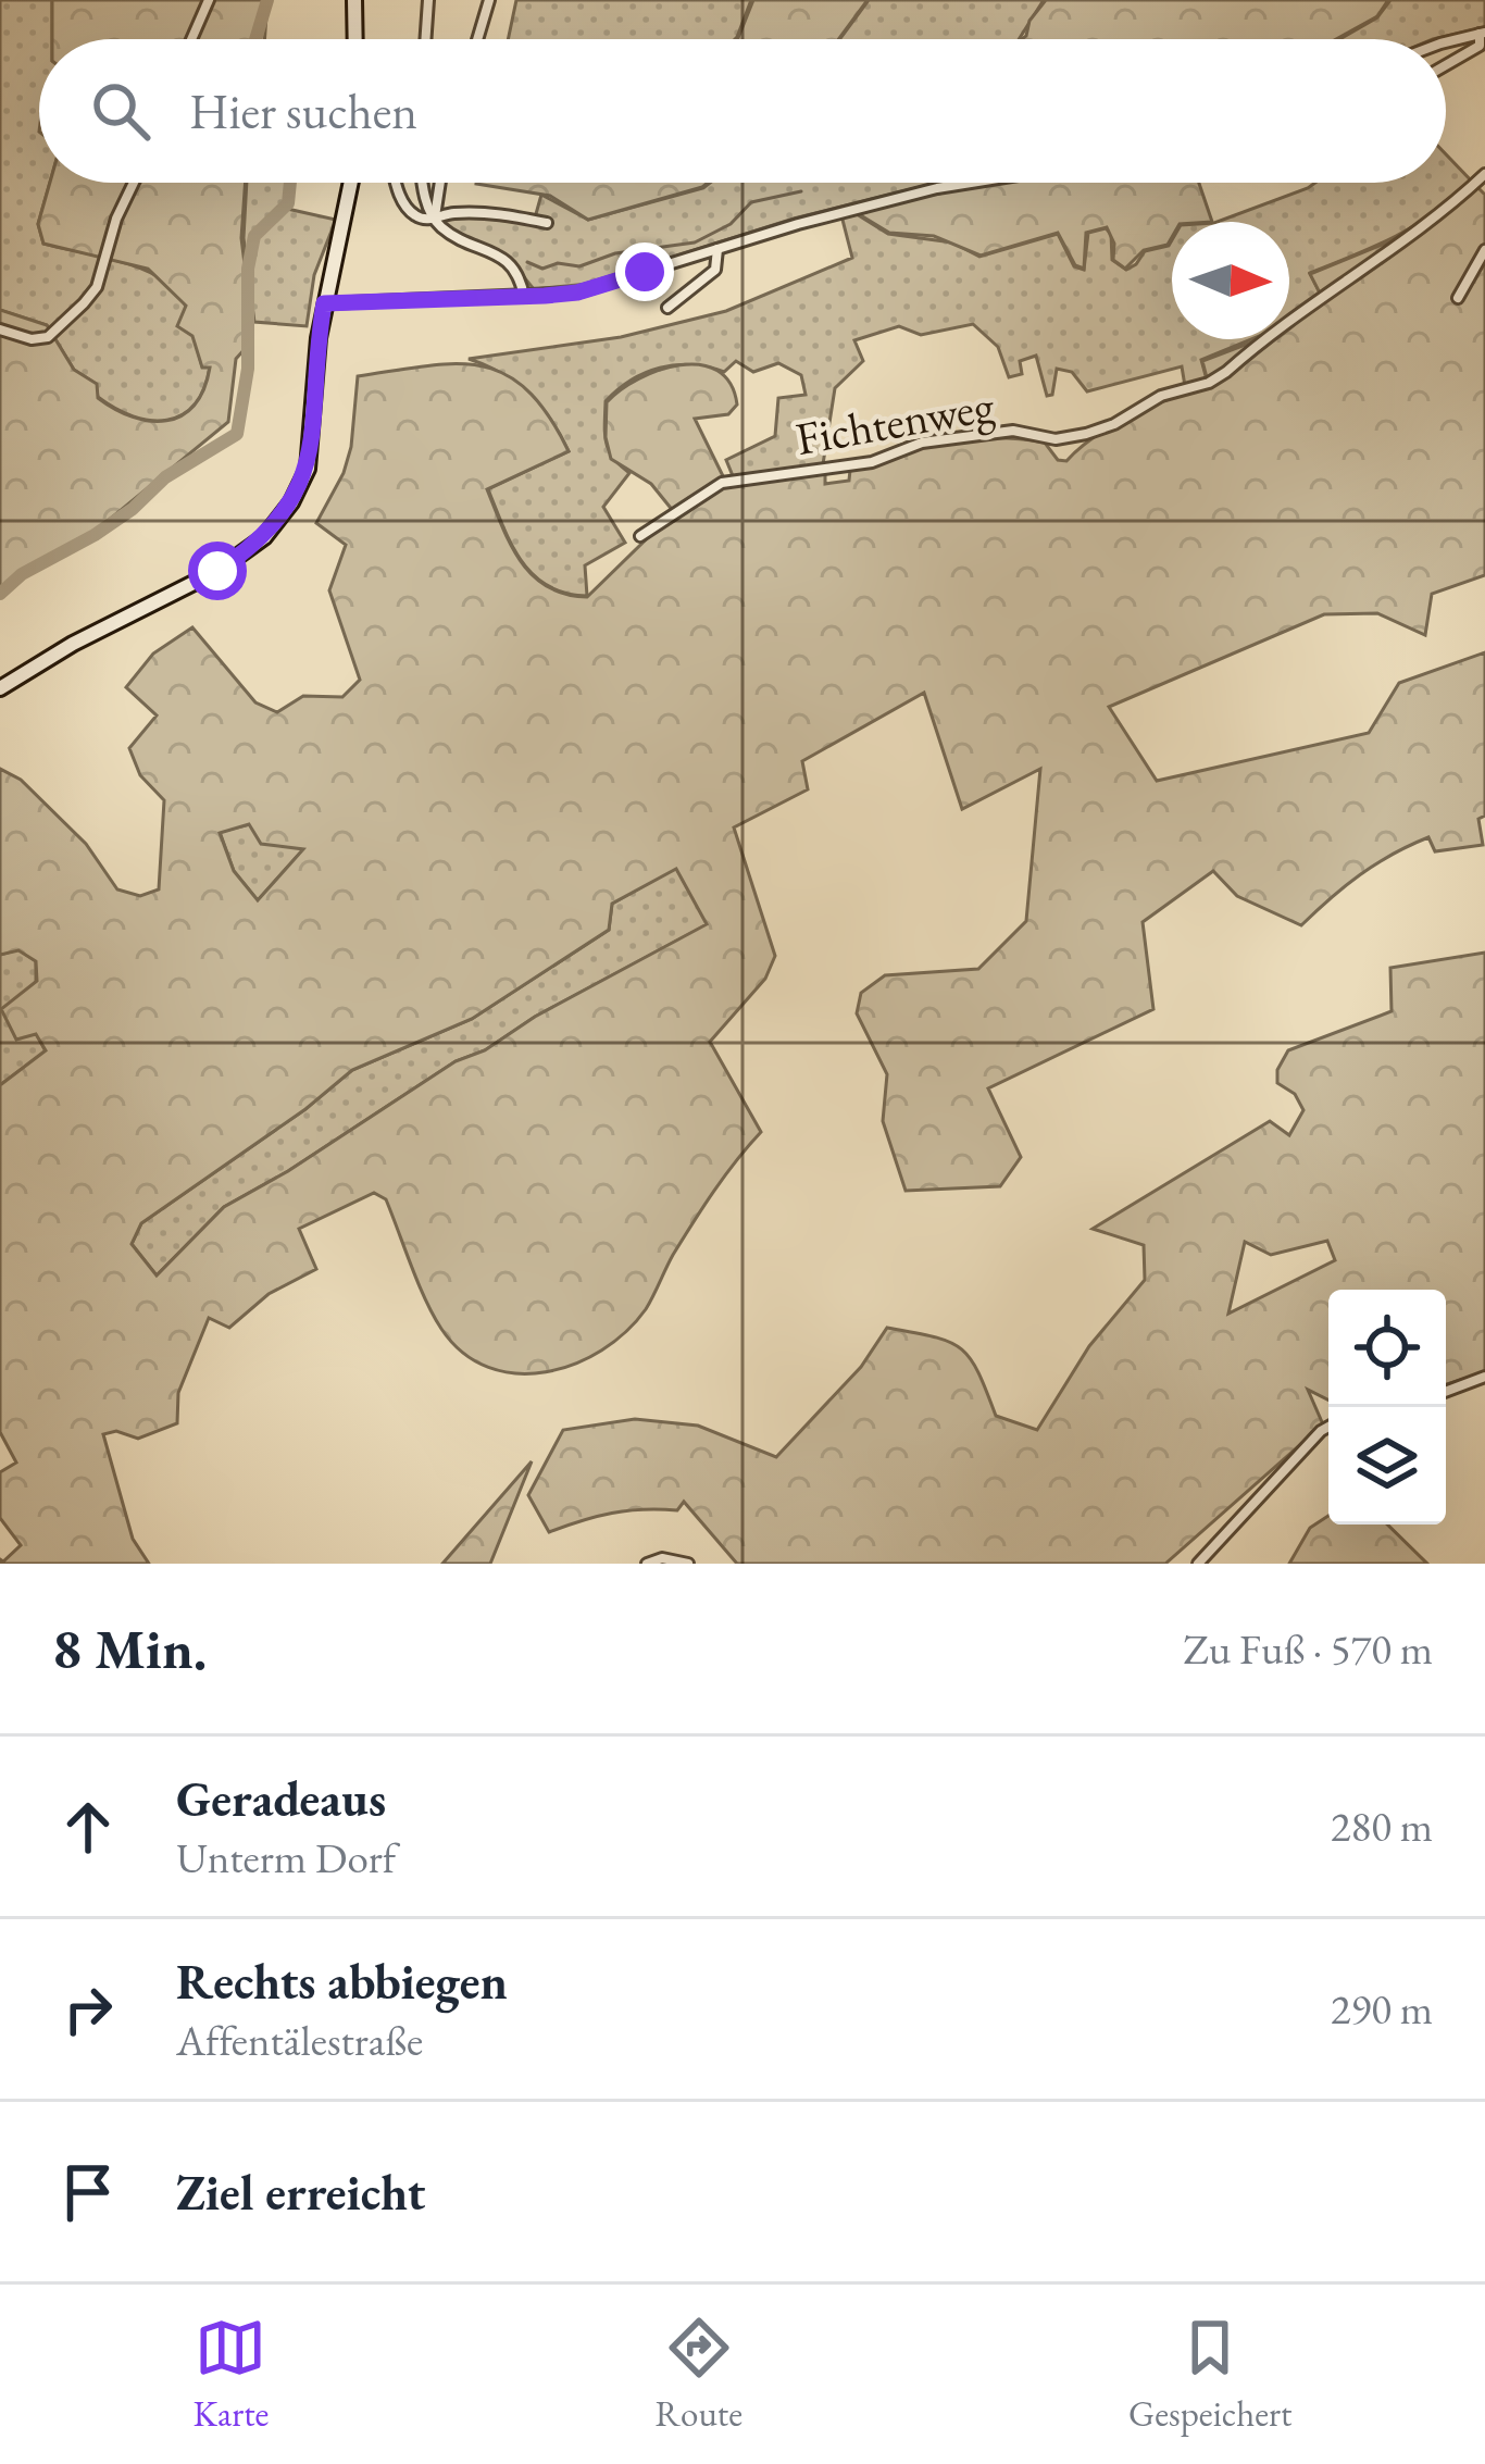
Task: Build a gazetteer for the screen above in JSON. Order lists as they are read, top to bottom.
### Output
{
  "streets": {
    "street": ["Fichtenweg"]
  },
  "north": "right",
  "page": {
    "search": "Hier suchen",
    "heading": ["8 Min.", "Zu Fuß · 570 m"],
    "list": [
      ["Geradeaus", "Unterm Dorf", "280 m"],
      ["Rechts abbiegen", "Affentälestraße", "290 m"],
      "Ziel erreicht"
    ],
    "nav": ["Karte", "Route", "Gespeichert"]
  }
}
